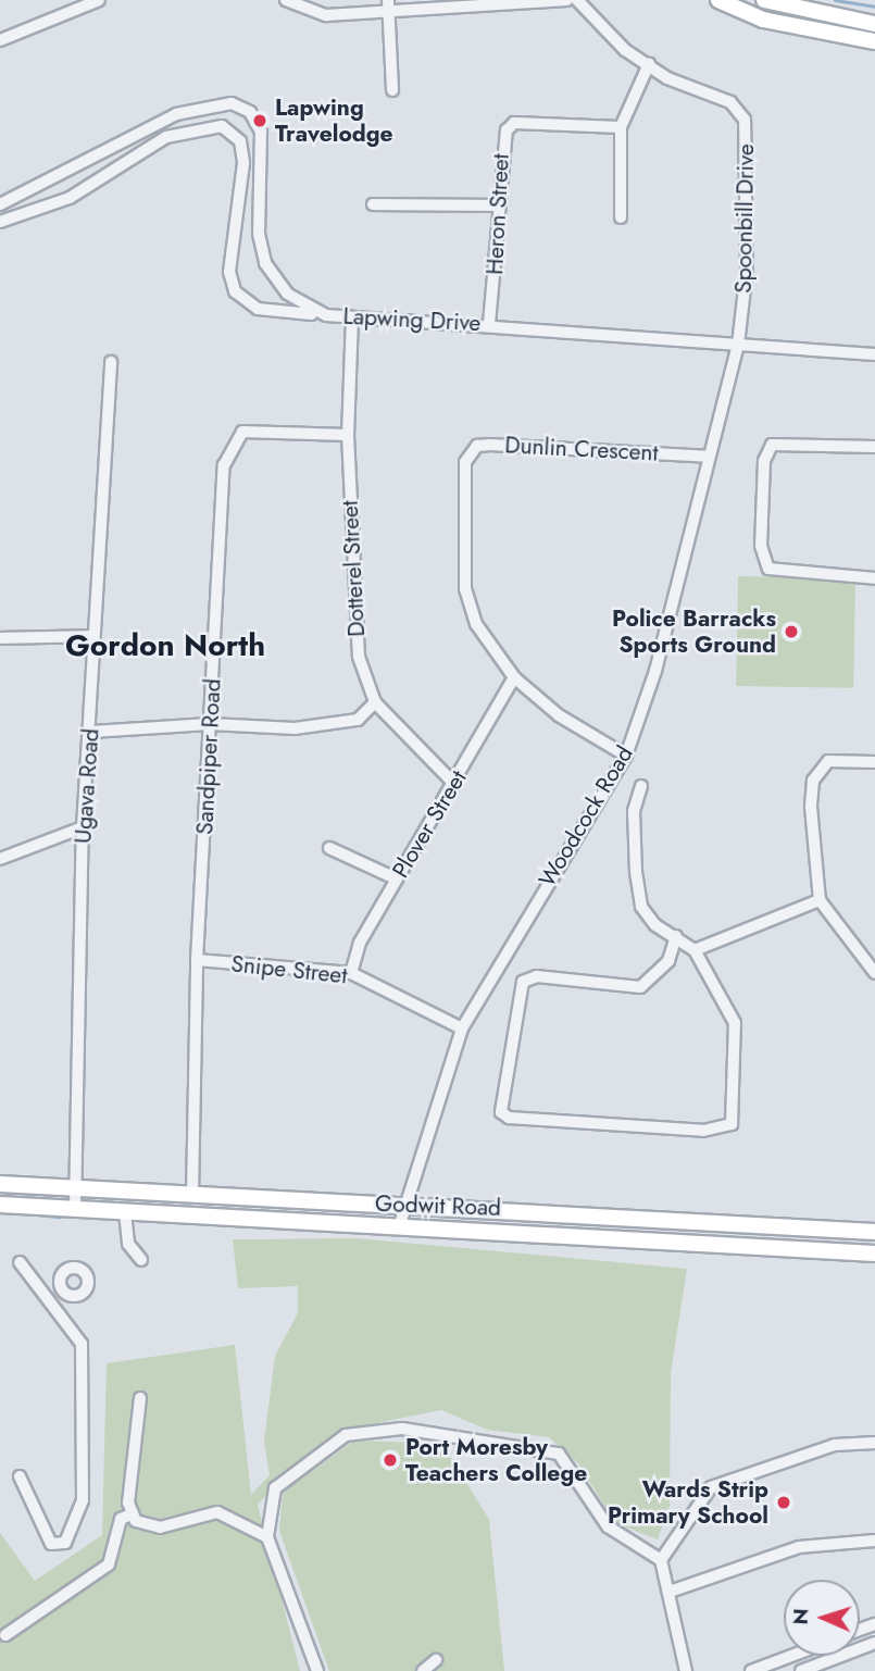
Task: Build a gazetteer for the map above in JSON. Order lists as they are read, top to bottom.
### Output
{
  "streets": {
    "main road": ["Godwit Road"],
    "street": [
      "Heron Street",
      "Spoonbill Drive",
      "Lapwing Drive",
      "Dunlin Crescent",
      "Dotterel Street",
      "Sandpiper Road",
      "Ugava Road",
      "Woodcock Road",
      "Plover Street",
      "Snipe Street"
    ]
  },
  "crossings": [
    ["Heron Street", "Lapwing Drive"],
    ["Spoonbill Drive", "Lapwing Drive"],
    ["Spoonbill Drive", "Woodcock Road"],
    ["Lapwing Drive", "Dotterel Street"],
    ["Lapwing Drive", "Woodcock Road"],
    ["Dunlin Crescent", "Woodcock Road"],
    ["Dunlin Crescent", "Plover Street"],
    ["Dotterel Street", "Sandpiper Road"],
    ["Dotterel Street", "Plover Street"],
    ["Sandpiper Road", "Snipe Street"],
    ["Sandpiper Road", "Godwit Road"],
    ["Ugava Road", "Godwit Road"],
    ["Woodcock Road", "Snipe Street"],
    ["Woodcock Road", "Godwit Road"],
    ["Plover Street", "Snipe Street"]
  ],
  "districts": ["Gordon North"],
  "places": [
    "Lapwing Travelodge",
    "Police Barracks Sports Ground",
    "Port Moresby Teachers College",
    "Wards Strip Primary School"
  ],
  "north": "left"
}
